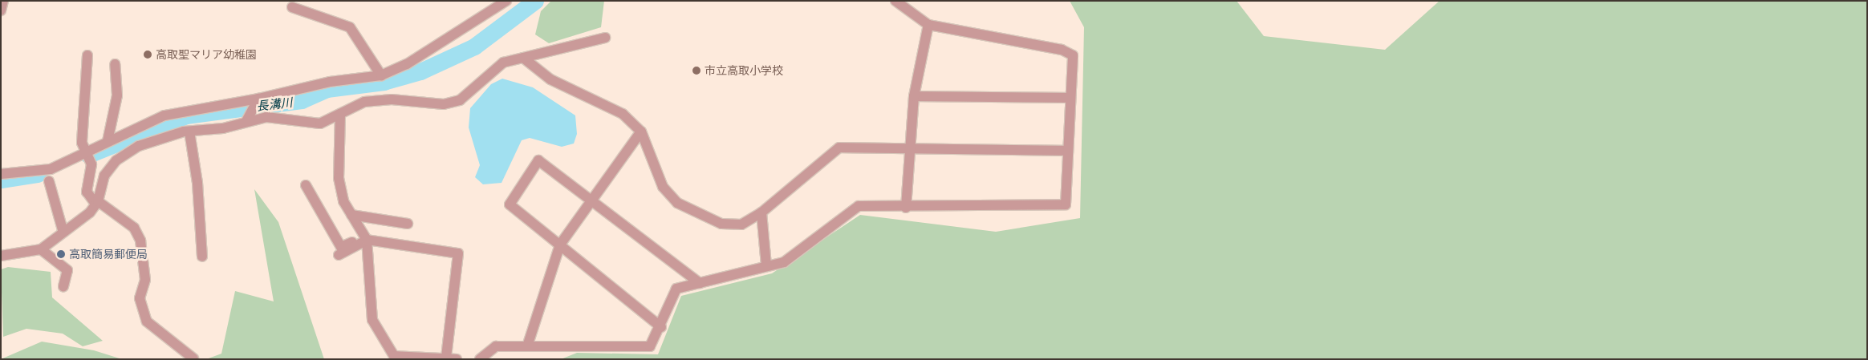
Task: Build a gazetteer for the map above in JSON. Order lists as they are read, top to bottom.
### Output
{
  "water": ["長溝川"],
  "places": ["高取聖マリア幼稚園", "市立高取小学校", "高取簡易郵便局"]
}
